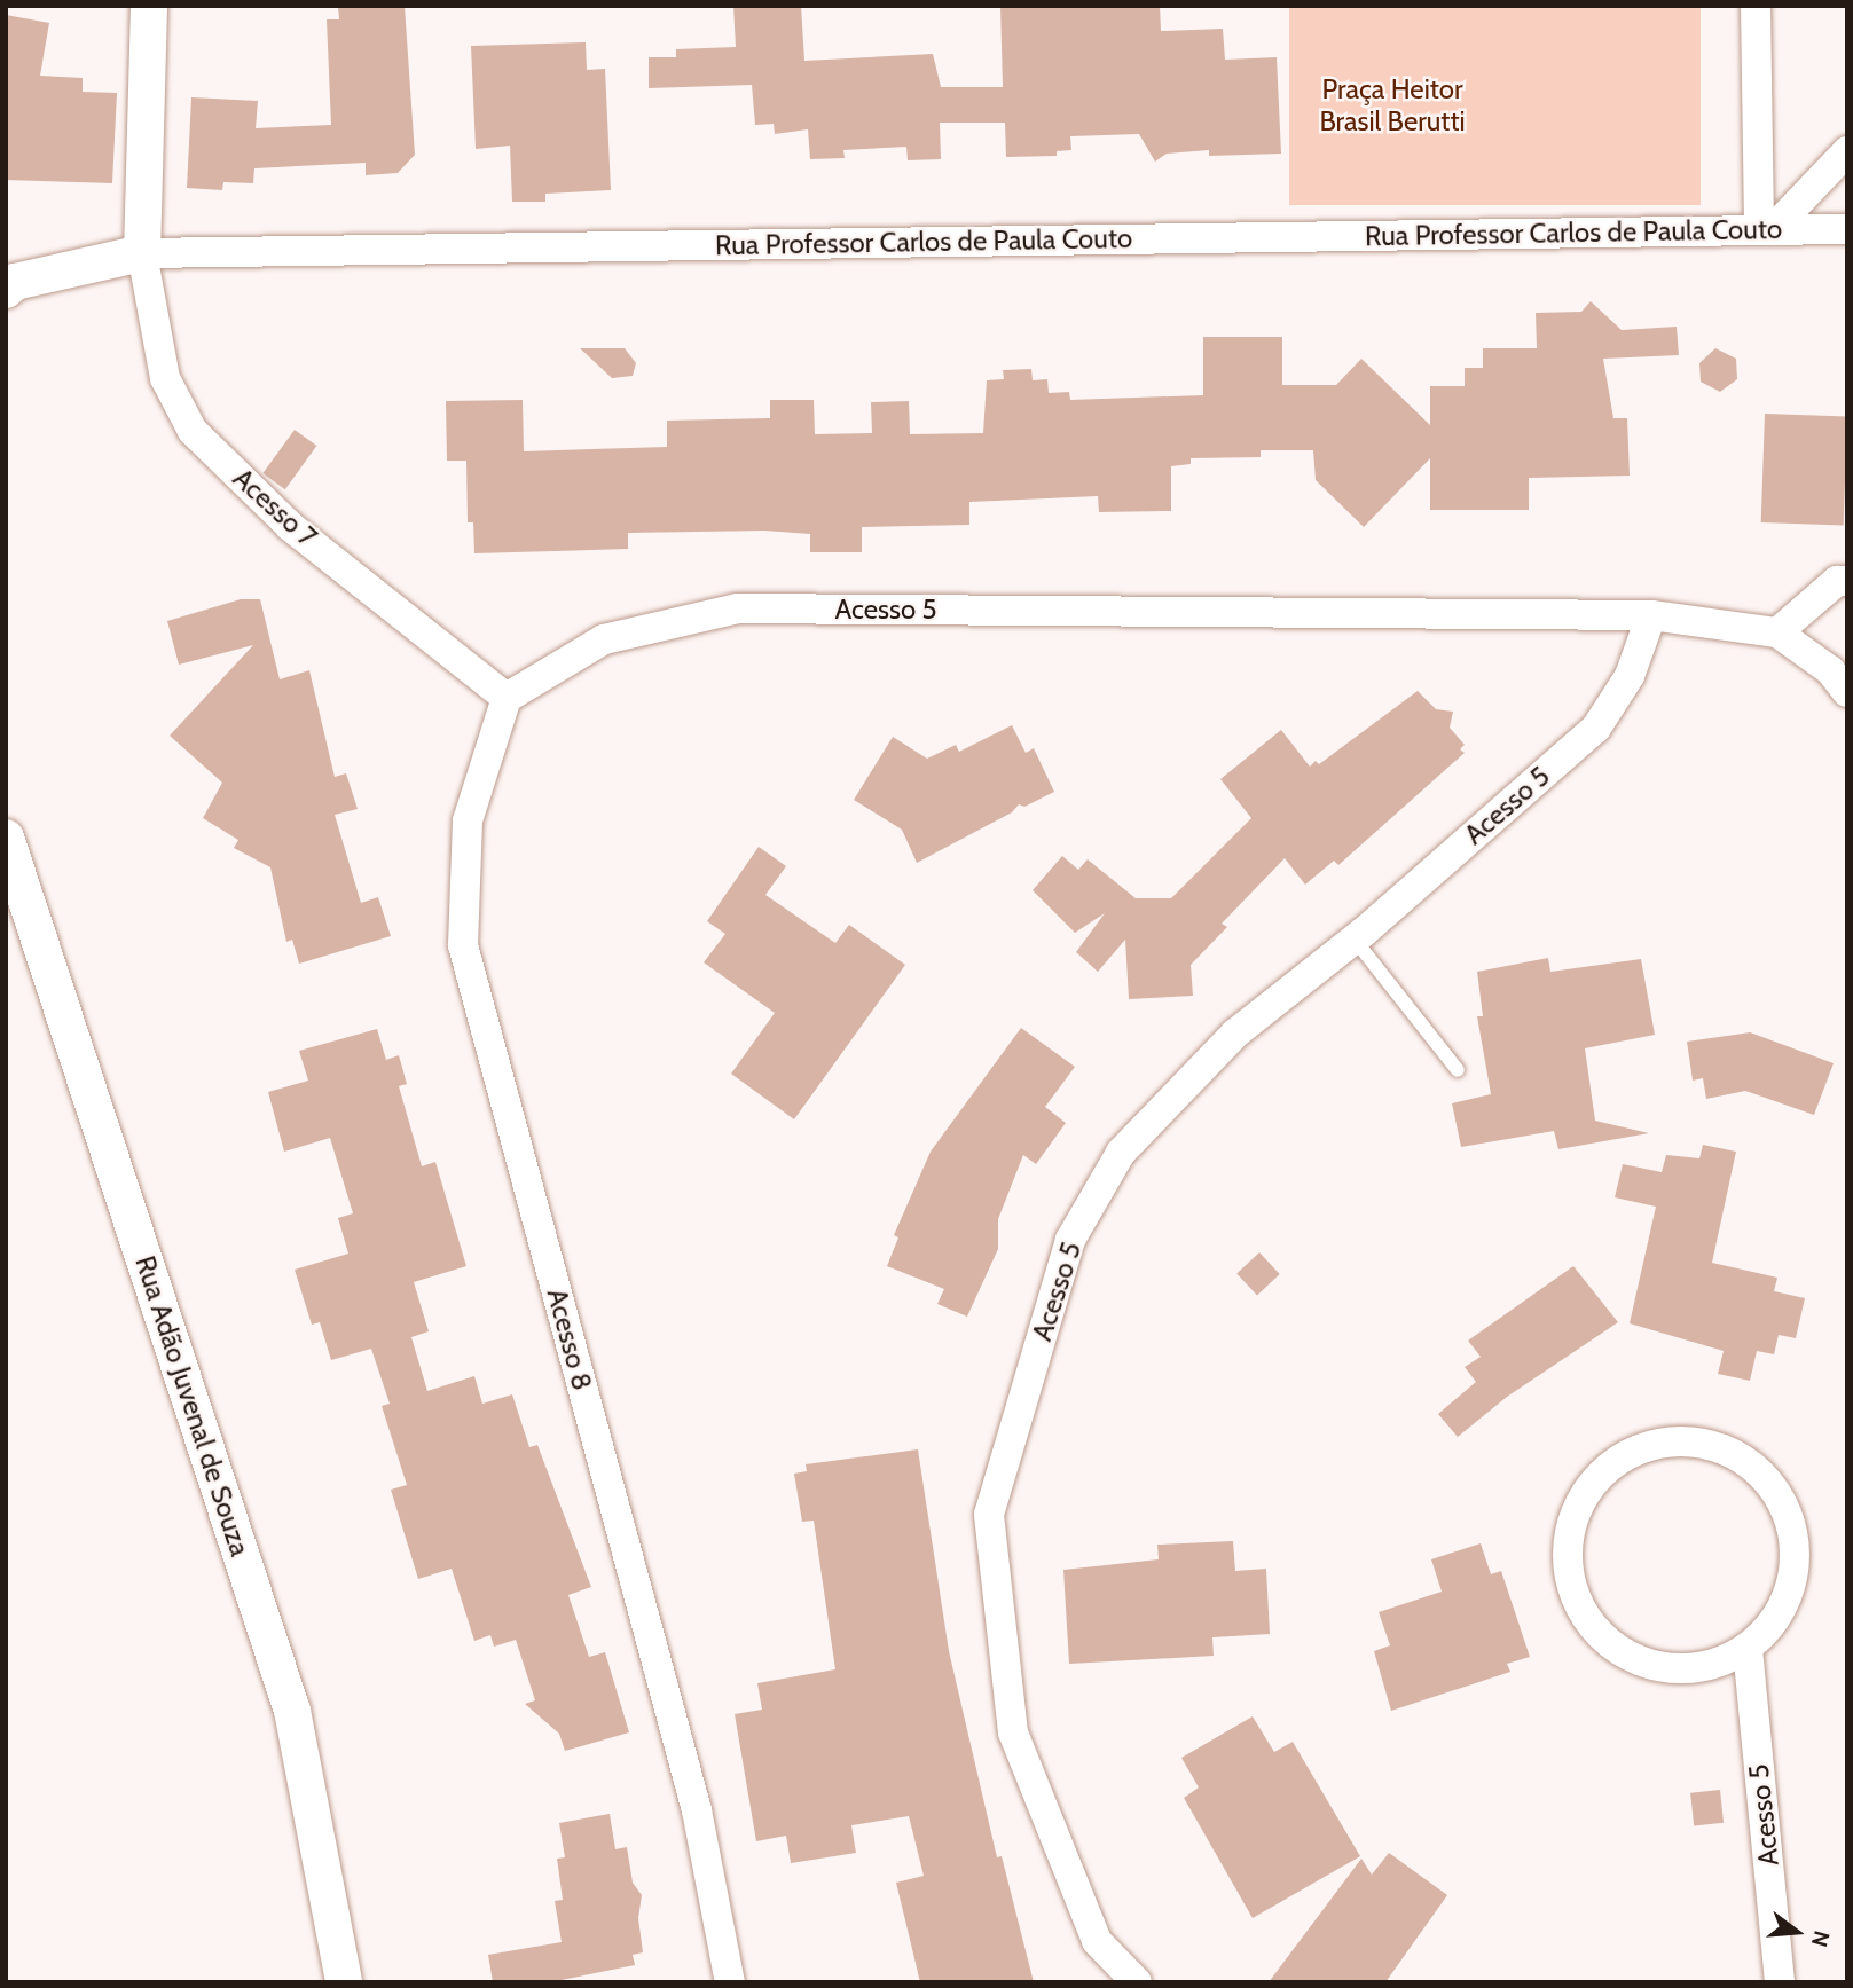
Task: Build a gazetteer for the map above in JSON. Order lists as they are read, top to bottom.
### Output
{
  "streets": {
    "street": [
      "Rua Professor Carlos de Paula Couto",
      "Acesso 7",
      "Acesso 5",
      "Acesso 8",
      "Rua Adão Juvenal de Souza"
    ]
  },
  "crossings": [
    ["Rua Professor Carlos de Paula Couto", "Acesso 7"],
    ["Acesso 7", "Acesso 5"],
    ["Acesso 7", "Acesso 8"],
    ["Acesso 5", "Acesso 8"]
  ],
  "parks": ["Praça Heitor Brasil Berutti"],
  "north": "right"
}
